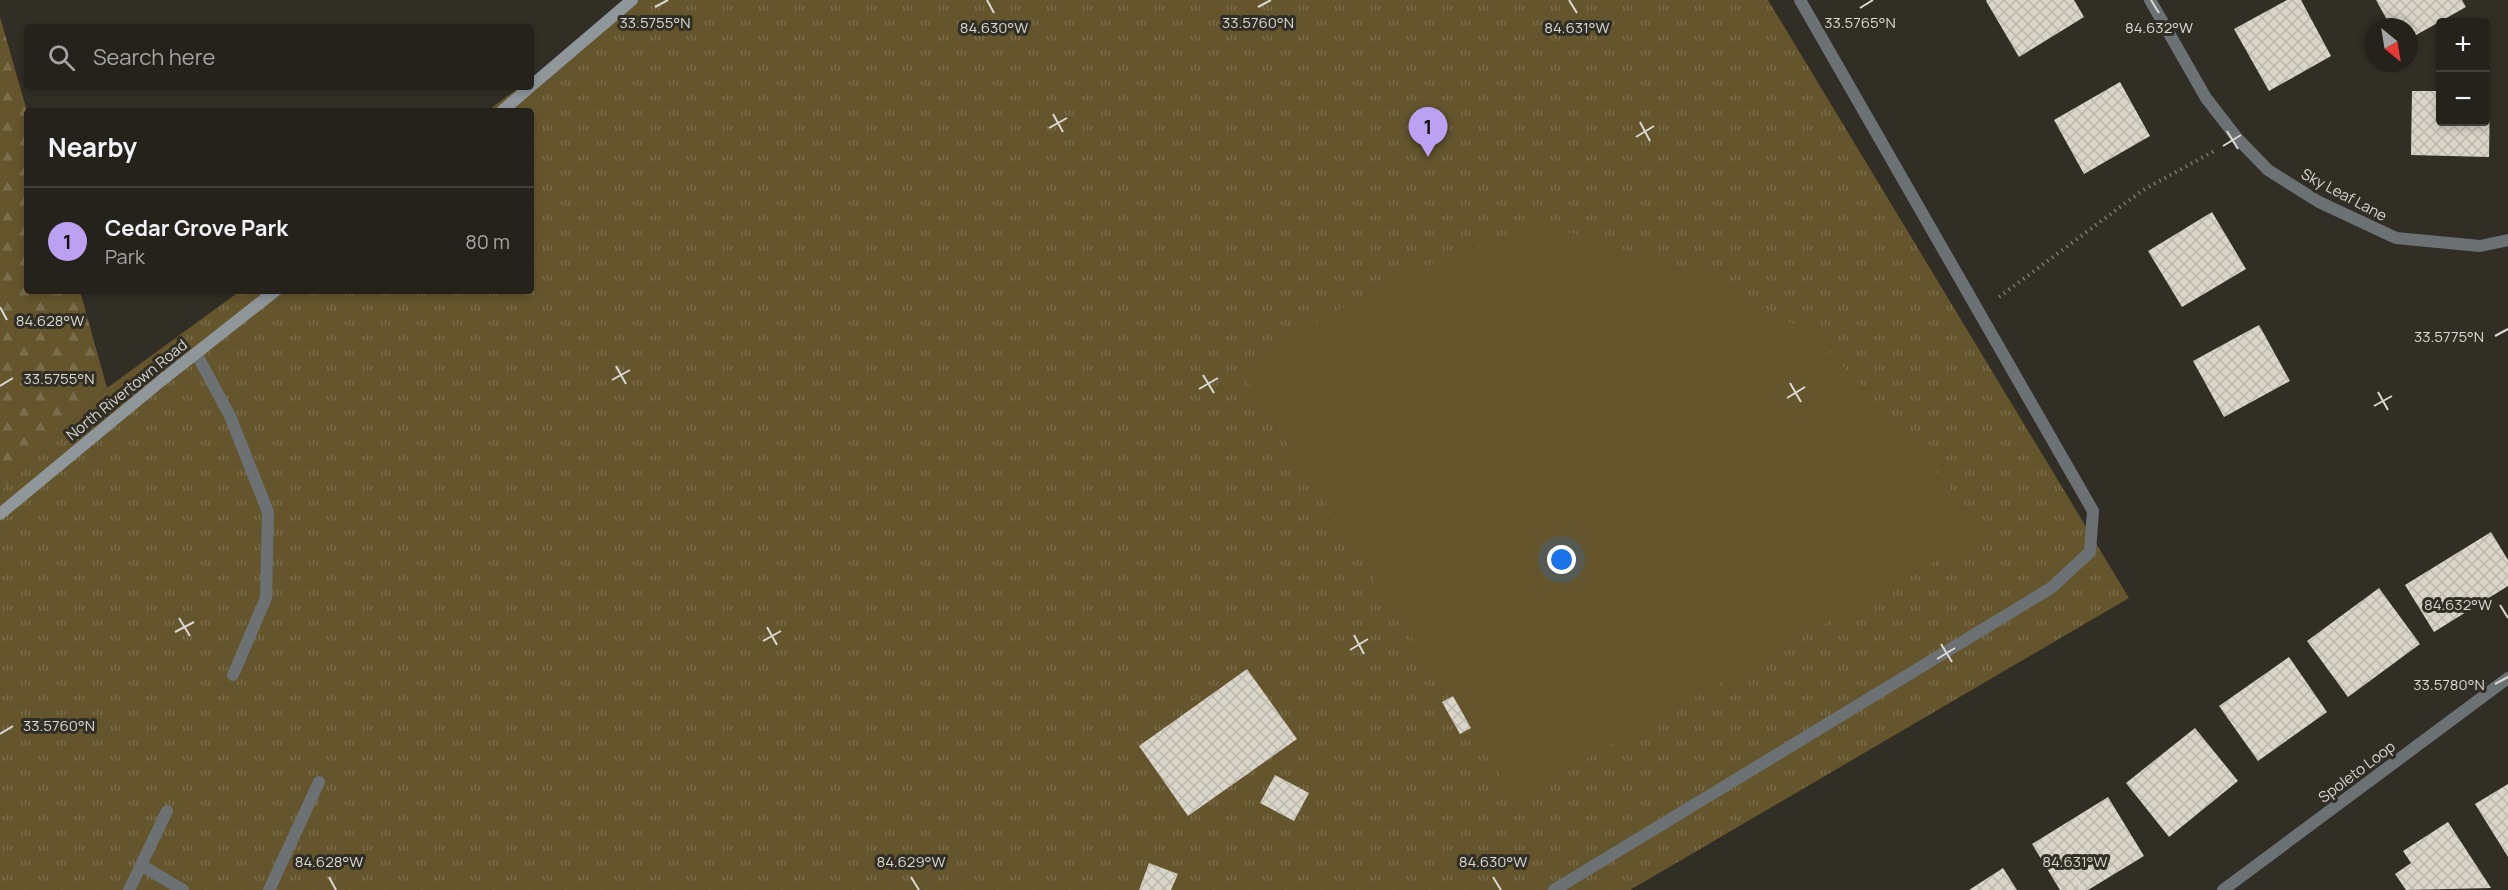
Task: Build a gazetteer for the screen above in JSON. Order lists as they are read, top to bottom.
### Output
{
  "streets": {
    "street": ["Sky Leaf Lane", "North Rivertown Road", "Spoleto Loop"]
  },
  "north": "bottom right",
  "page": {
    "map_buttons": ["+", "−"],
    "search": "Search here",
    "pins": "1",
    "heading": "Nearby",
    "list": [
      {
        "mark": "1",
        "name": "Cedar Grove Park",
        "note": "Park",
        "value": "80 m"
      }
    ]
  },
  "coordinates": [
    "33.5755°N",
    "33.5760°N",
    "33.5765°N",
    "84.630°W",
    "84.631°W",
    "84.632°W",
    "84.628°W",
    "33.5775°N",
    "33.5780°N",
    "84.629°W"
  ]
}
